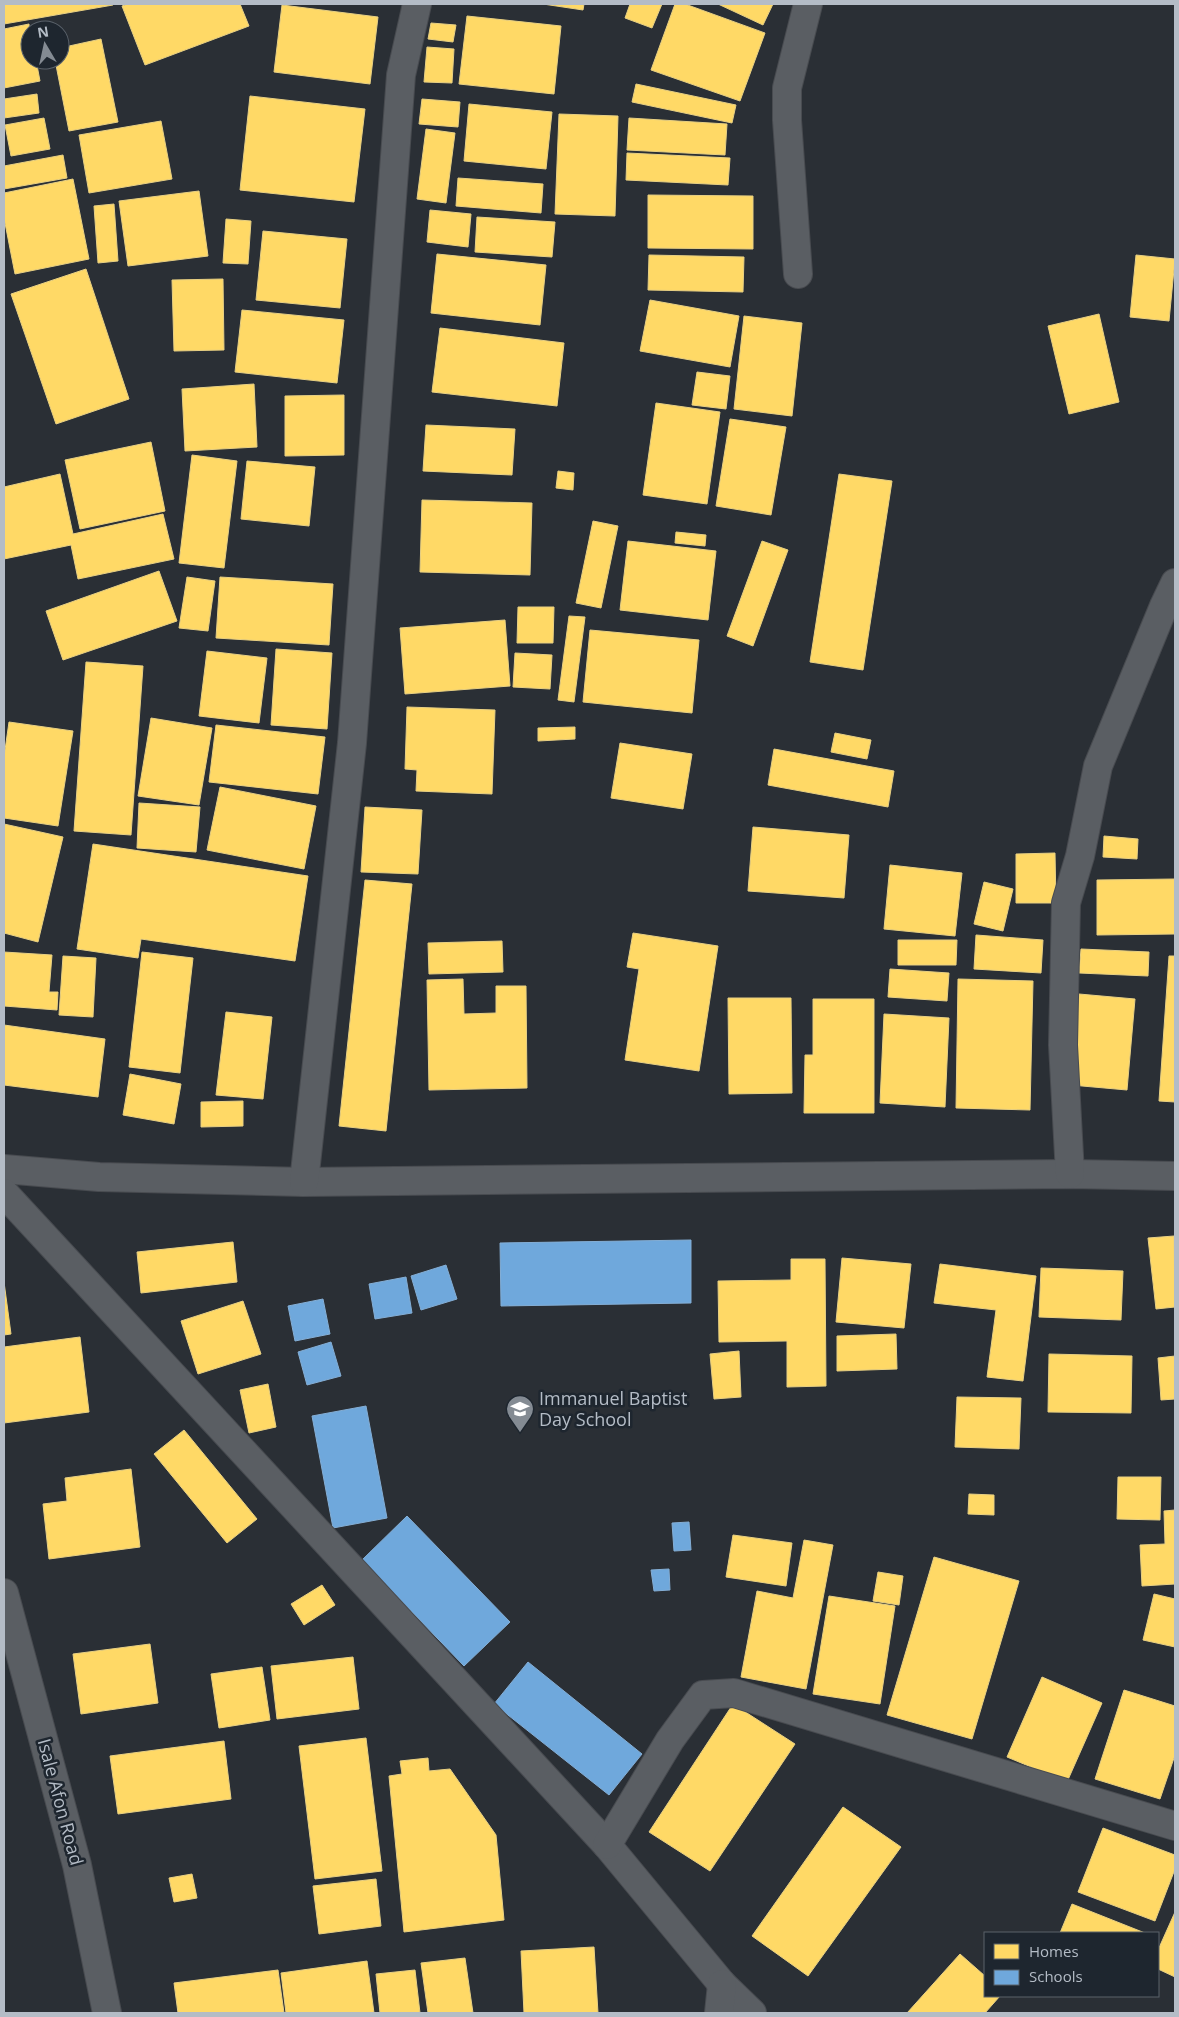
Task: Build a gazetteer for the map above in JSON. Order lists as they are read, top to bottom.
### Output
{
  "streets": {
    "street": ["Isale Afon Road"]
  },
  "places": {
    "school or university": ["Immanuel Baptist Day School"]
  },
  "legend": ["Homes", "Schools"],
  "north": "top"
}
